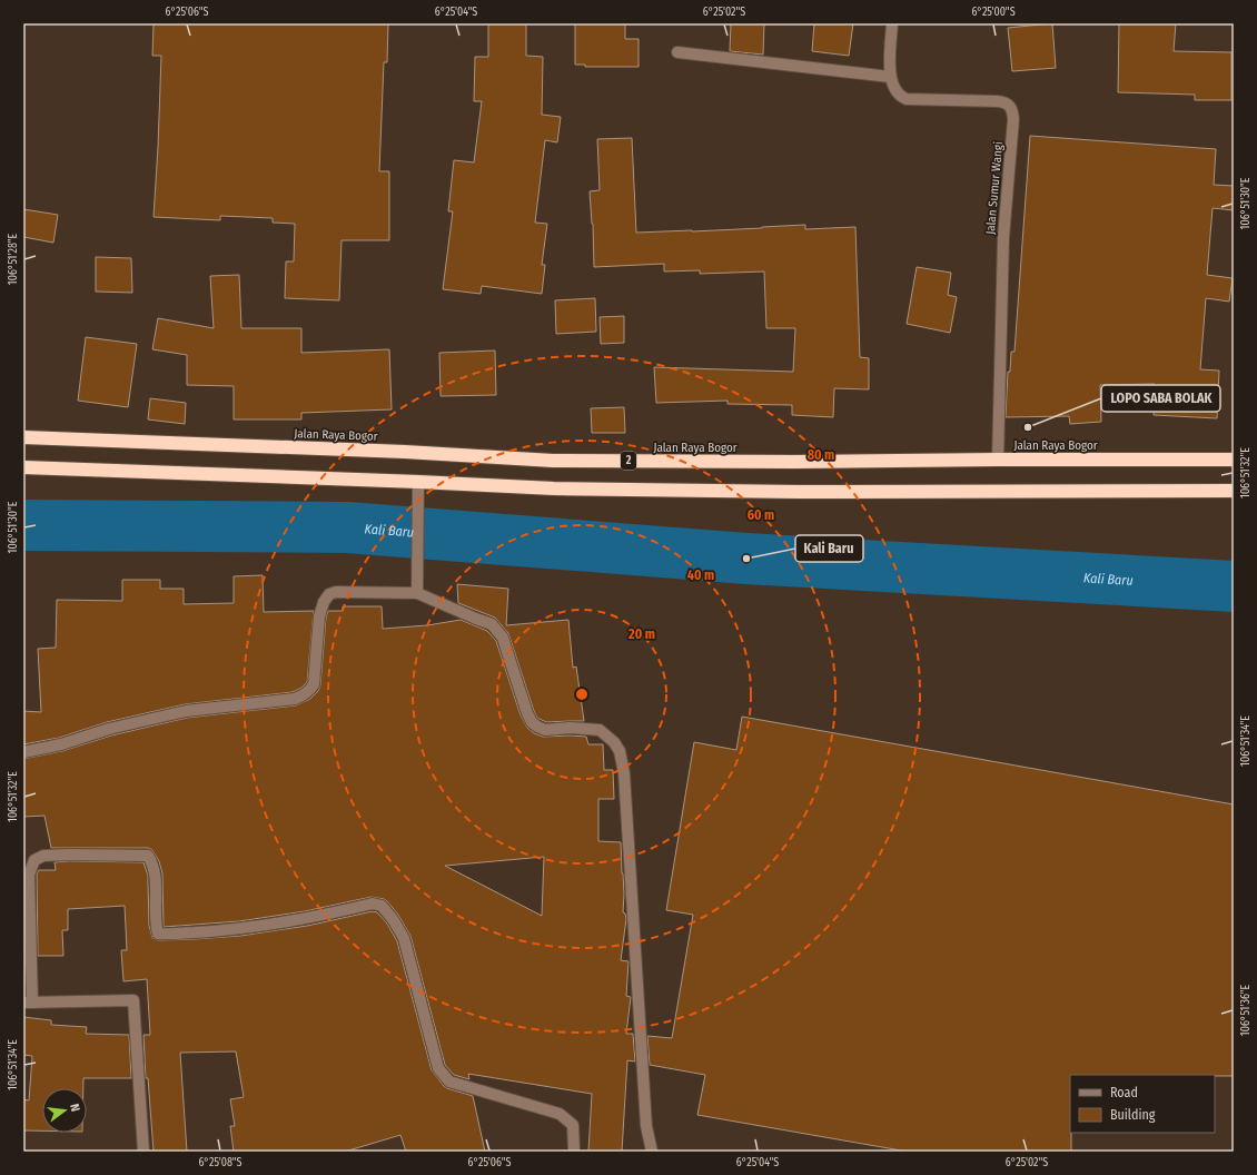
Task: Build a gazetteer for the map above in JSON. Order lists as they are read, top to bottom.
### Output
{
  "streets": {
    "highway": ["Jalan Raya Bogor", "2"],
    "street": ["Jalan Sumur Wangi"]
  },
  "crossings": [
    ["Jalan Sumur Wangi", "Jalan Raya Bogor"]
  ],
  "water": ["Kali Baru"],
  "places": ["LOPO SABA BOLAK", "Kali Baru"],
  "legend": ["Road", "Building"],
  "north": "right",
  "coordinates": [
    "6°25'06\"S",
    "6°25'04\"S",
    "6°25'02\"S",
    "6°25'00\"S",
    "106°51'30\"E",
    "106°51'28\"E",
    "106°51'32\"E",
    "106°51'34\"E",
    "106°51'36\"E",
    "6°25'08\"S"
  ],
  "rings": [
    "80 m",
    "60 m",
    "40 m",
    "20 m"
  ]
}
